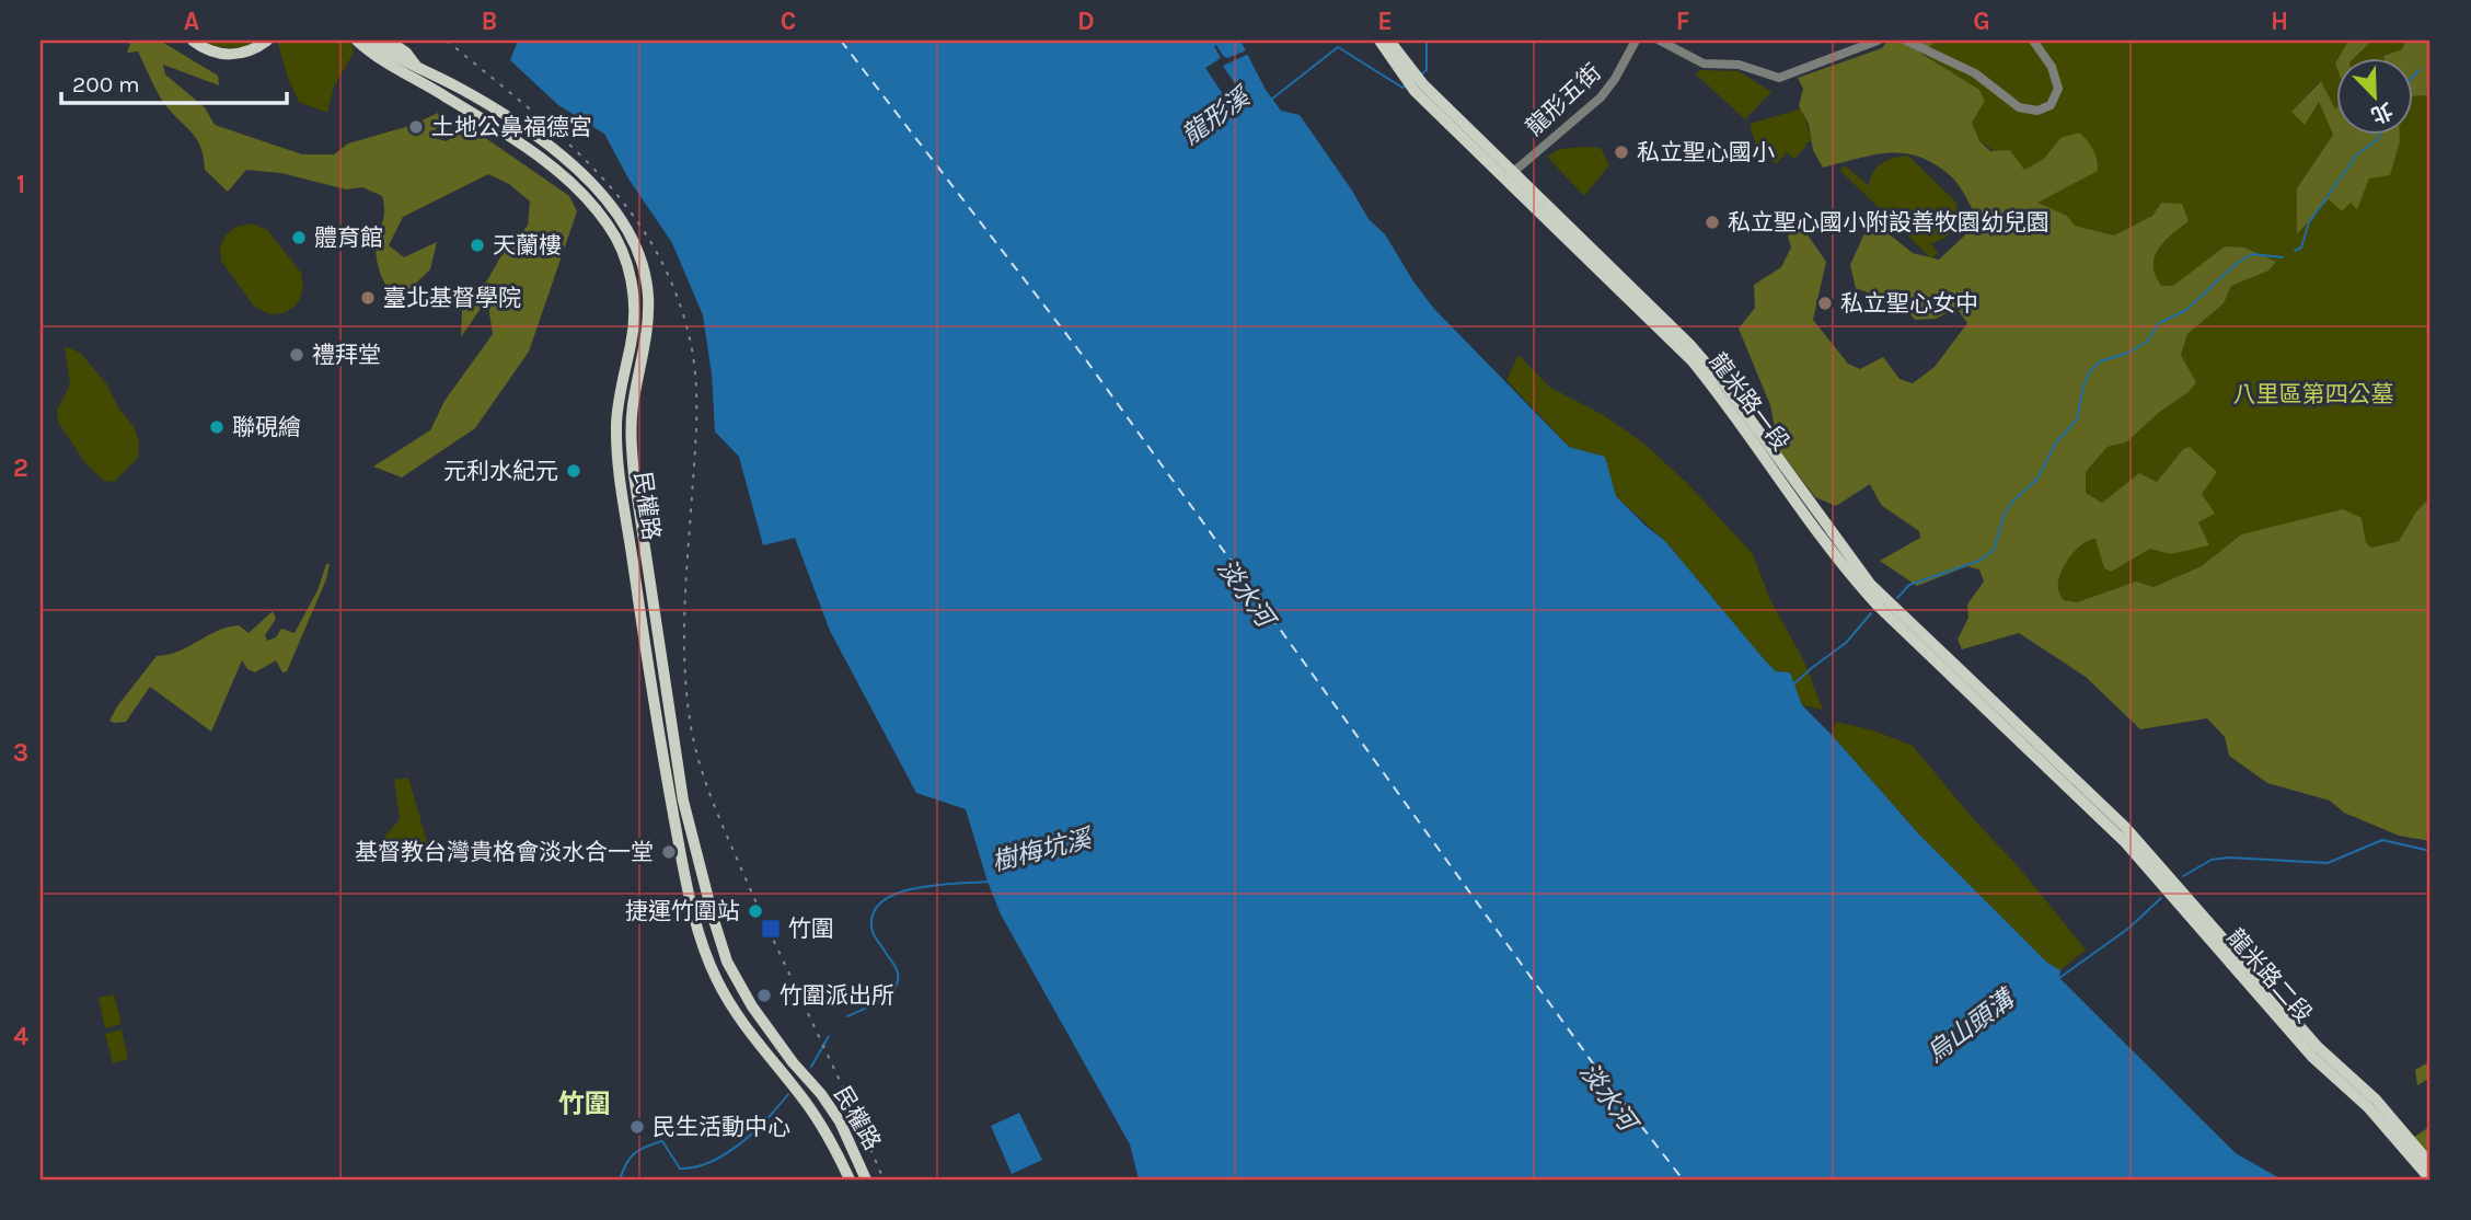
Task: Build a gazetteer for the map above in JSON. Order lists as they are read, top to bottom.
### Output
{
  "streets": {
    "main road": ["龍米路一段", "民權路", "龍米路二段"],
    "street": ["龍形五街"]
  },
  "crossings": [
    ["龍形五街", "龍米路一段"],
    ["龍米路一段", "龍米路二段"]
  ],
  "districts": ["竹圍"],
  "water": [
    "龍形溪",
    "淡水河",
    "樹梅坑溪",
    "烏山頭溝"
  ],
  "parks": ["八里區第四公墓"],
  "places": {
    "other": [
      "土地公鼻福德宮",
      "私立聖心國小",
      "私立聖心國小附設善牧園幼兒園",
      "體育館",
      "天蘭樓",
      "臺北基督學院",
      "私立聖心女中",
      "禮拜堂",
      "聯硯繪",
      "元利水紀元",
      "基督教台灣貴格會淡水合一堂",
      "捷運竹圍站",
      "竹圍派出所",
      "民生活動中心"
    ],
    "transit": ["竹圍"]
  },
  "scale_bar": "200 m",
  "north": "bottom right",
  "grid": {
    "columns": [
      "A",
      "B",
      "C",
      "D",
      "E",
      "F",
      "G",
      "H"
    ],
    "rows": [
      "1",
      "2",
      "3",
      "4"
    ]
  }
}
